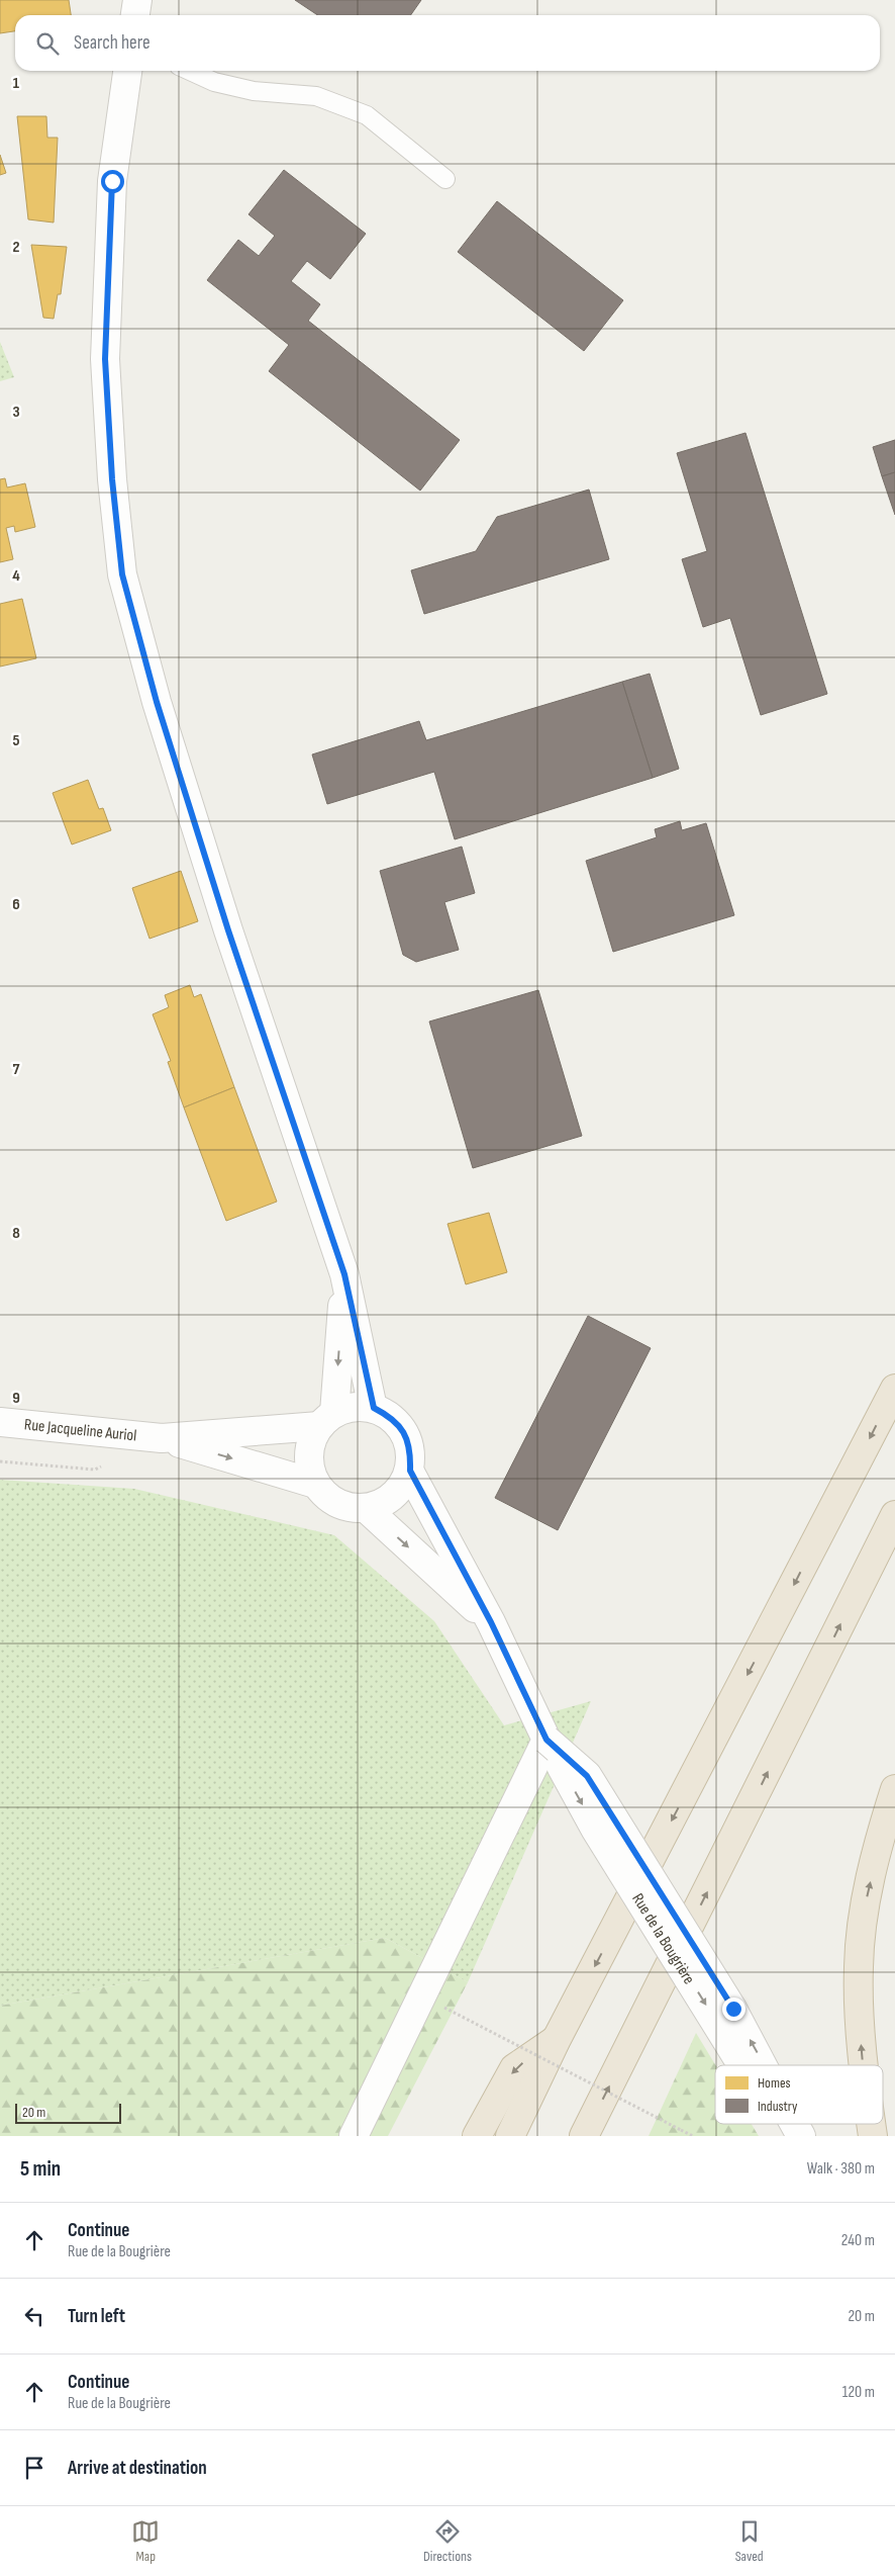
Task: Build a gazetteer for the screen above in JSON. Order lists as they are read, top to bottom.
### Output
{
  "streets": {
    "street": ["Rue Jacqueline Auriol", "Rue de la Bougrière"]
  },
  "crossings": [
    ["Rue Jacqueline Auriol", "Rue de la Bougrière"]
  ],
  "legend": ["Homes", "Industry"],
  "scale_bar": "20 m",
  "page": {
    "search": "Search here",
    "scale": "20 m",
    "heading": ["5 min", "Walk · 380 m"],
    "list": [
      ["Continue", "Rue de la Bougrière", "240 m"],
      ["Turn left", "20 m"],
      ["Continue", "Rue de la Bougrière", "120 m"],
      "Arrive at destination"
    ],
    "nav": ["Map", "Directions", "Saved"]
  },
  "grid": {
    "rows": [
      "1",
      "2",
      "3",
      "4",
      "5",
      "6",
      "7",
      "8",
      "9"
    ]
  }
}
